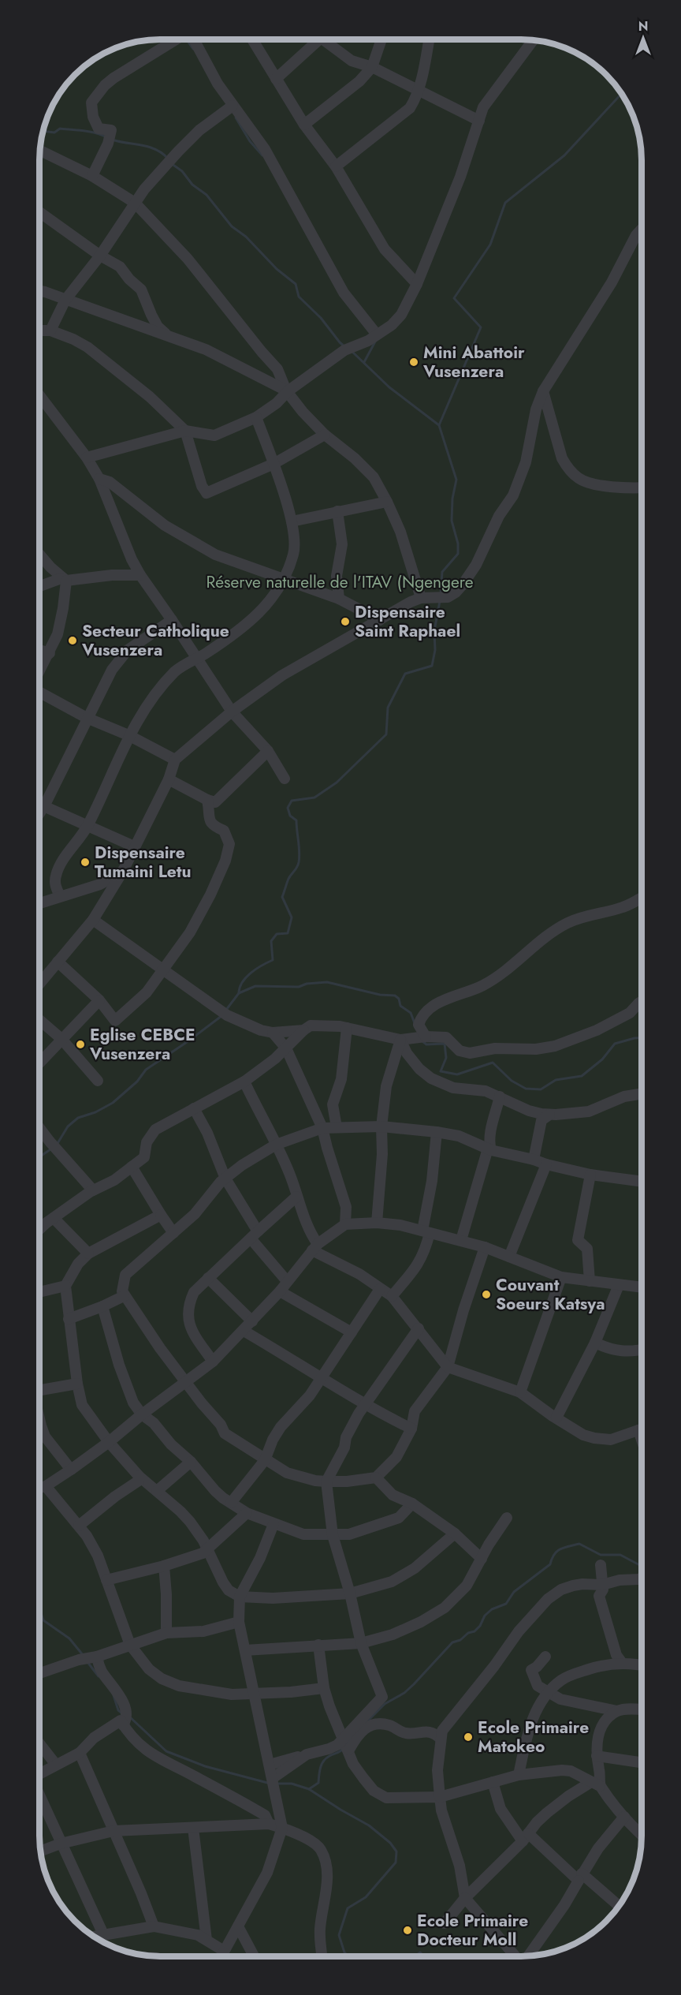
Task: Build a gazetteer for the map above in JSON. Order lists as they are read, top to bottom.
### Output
{
  "parks": ["Réserve naturelle de l'ITAV (Ngengere"],
  "places": [
    "Mini Abattoir Vusenzera",
    "Dispensaire Saint Raphael",
    "Secteur Catholique Vusenzera",
    "Dispensaire Tumaini Letu",
    "Eglise CEBCE Vusenzera",
    "Couvant Soeurs Katsya",
    "Ecole Primaire Matokeo",
    "Ecole Primaire Docteur Moll"
  ],
  "north": "top"
}
